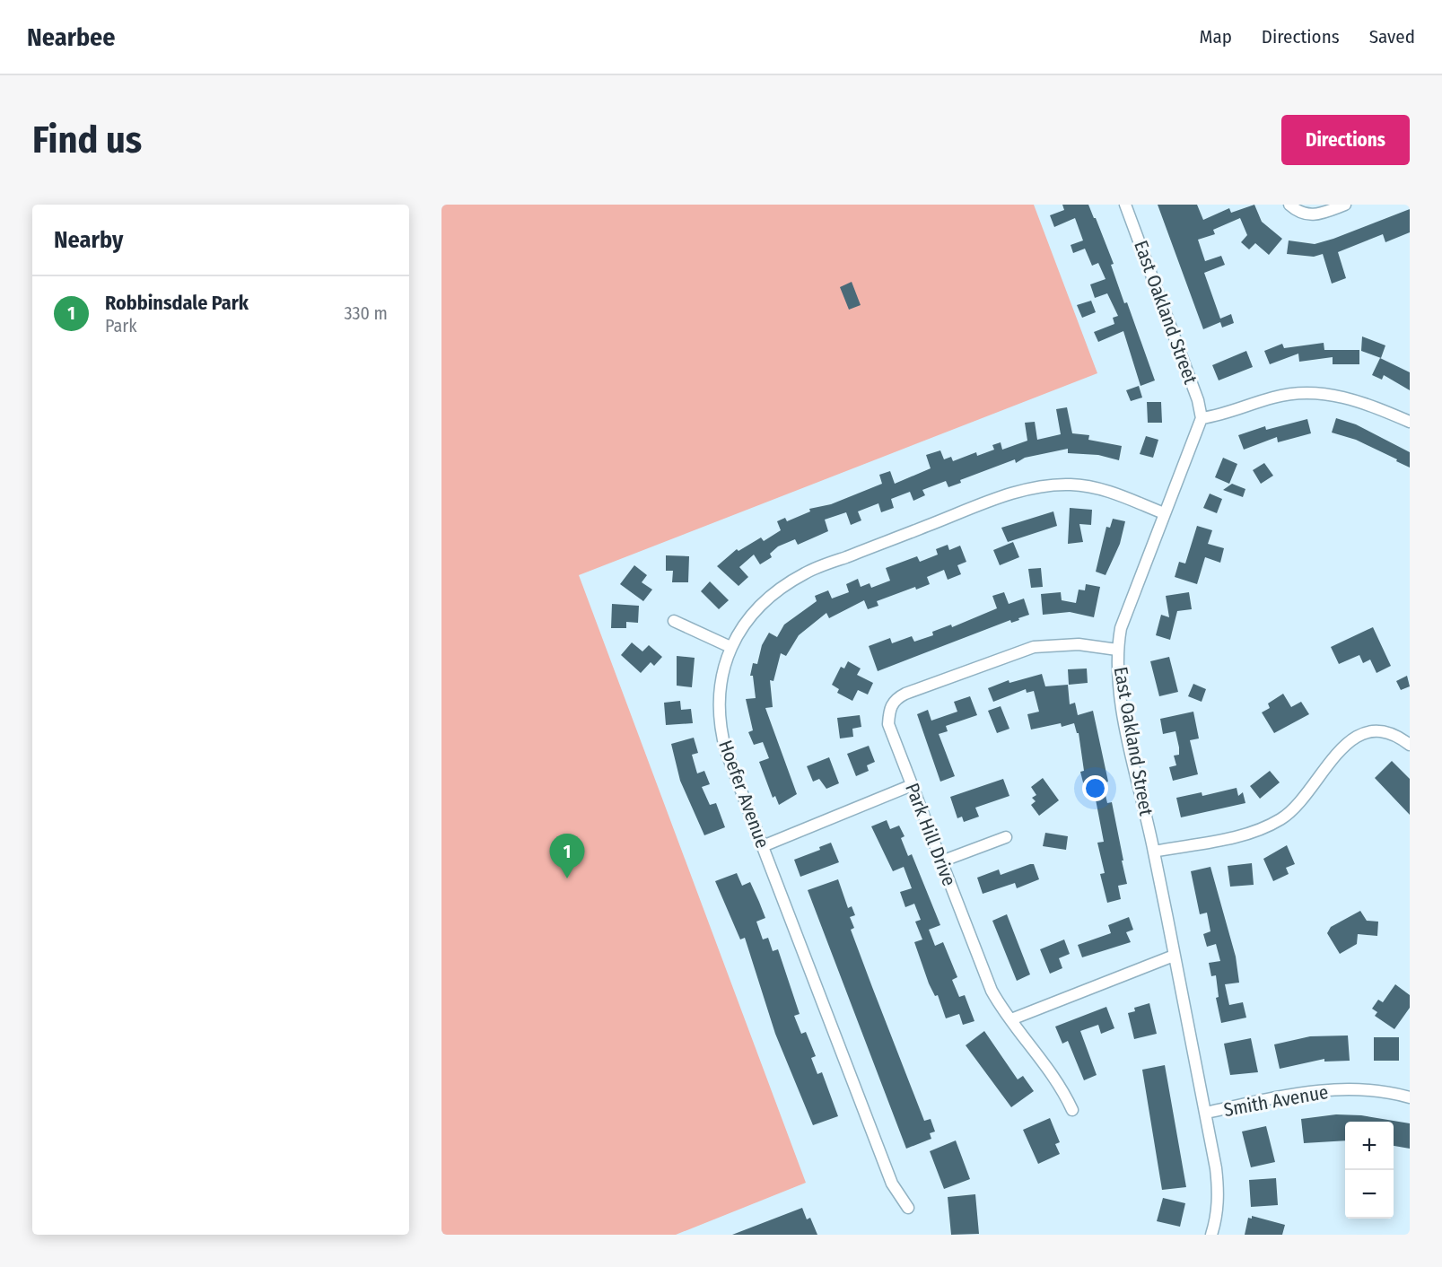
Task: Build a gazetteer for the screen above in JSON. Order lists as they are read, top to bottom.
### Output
{
  "streets": {
    "street": [
      "East Oakland Street",
      "Hoefer Avenue",
      "Park Hill Drive",
      "Smith Avenue"
    ]
  },
  "crossings": [
    ["East Oakland Street", "Hoefer Avenue"],
    ["East Oakland Street", "Park Hill Drive"],
    ["East Oakland Street", "Smith Avenue"]
  ],
  "page": {
    "header": "Nearbee",
    "nav": ["Map", "Directions", "Saved"],
    "buttons": "Directions",
    "title": "Find us",
    "heading": "Nearby",
    "list": [
      {
        "mark": "1",
        "name": "Robbinsdale Park",
        "note": "Park",
        "value": "330 m"
      }
    ],
    "pins": "1",
    "map_buttons": ["+", "−"]
  }
}
